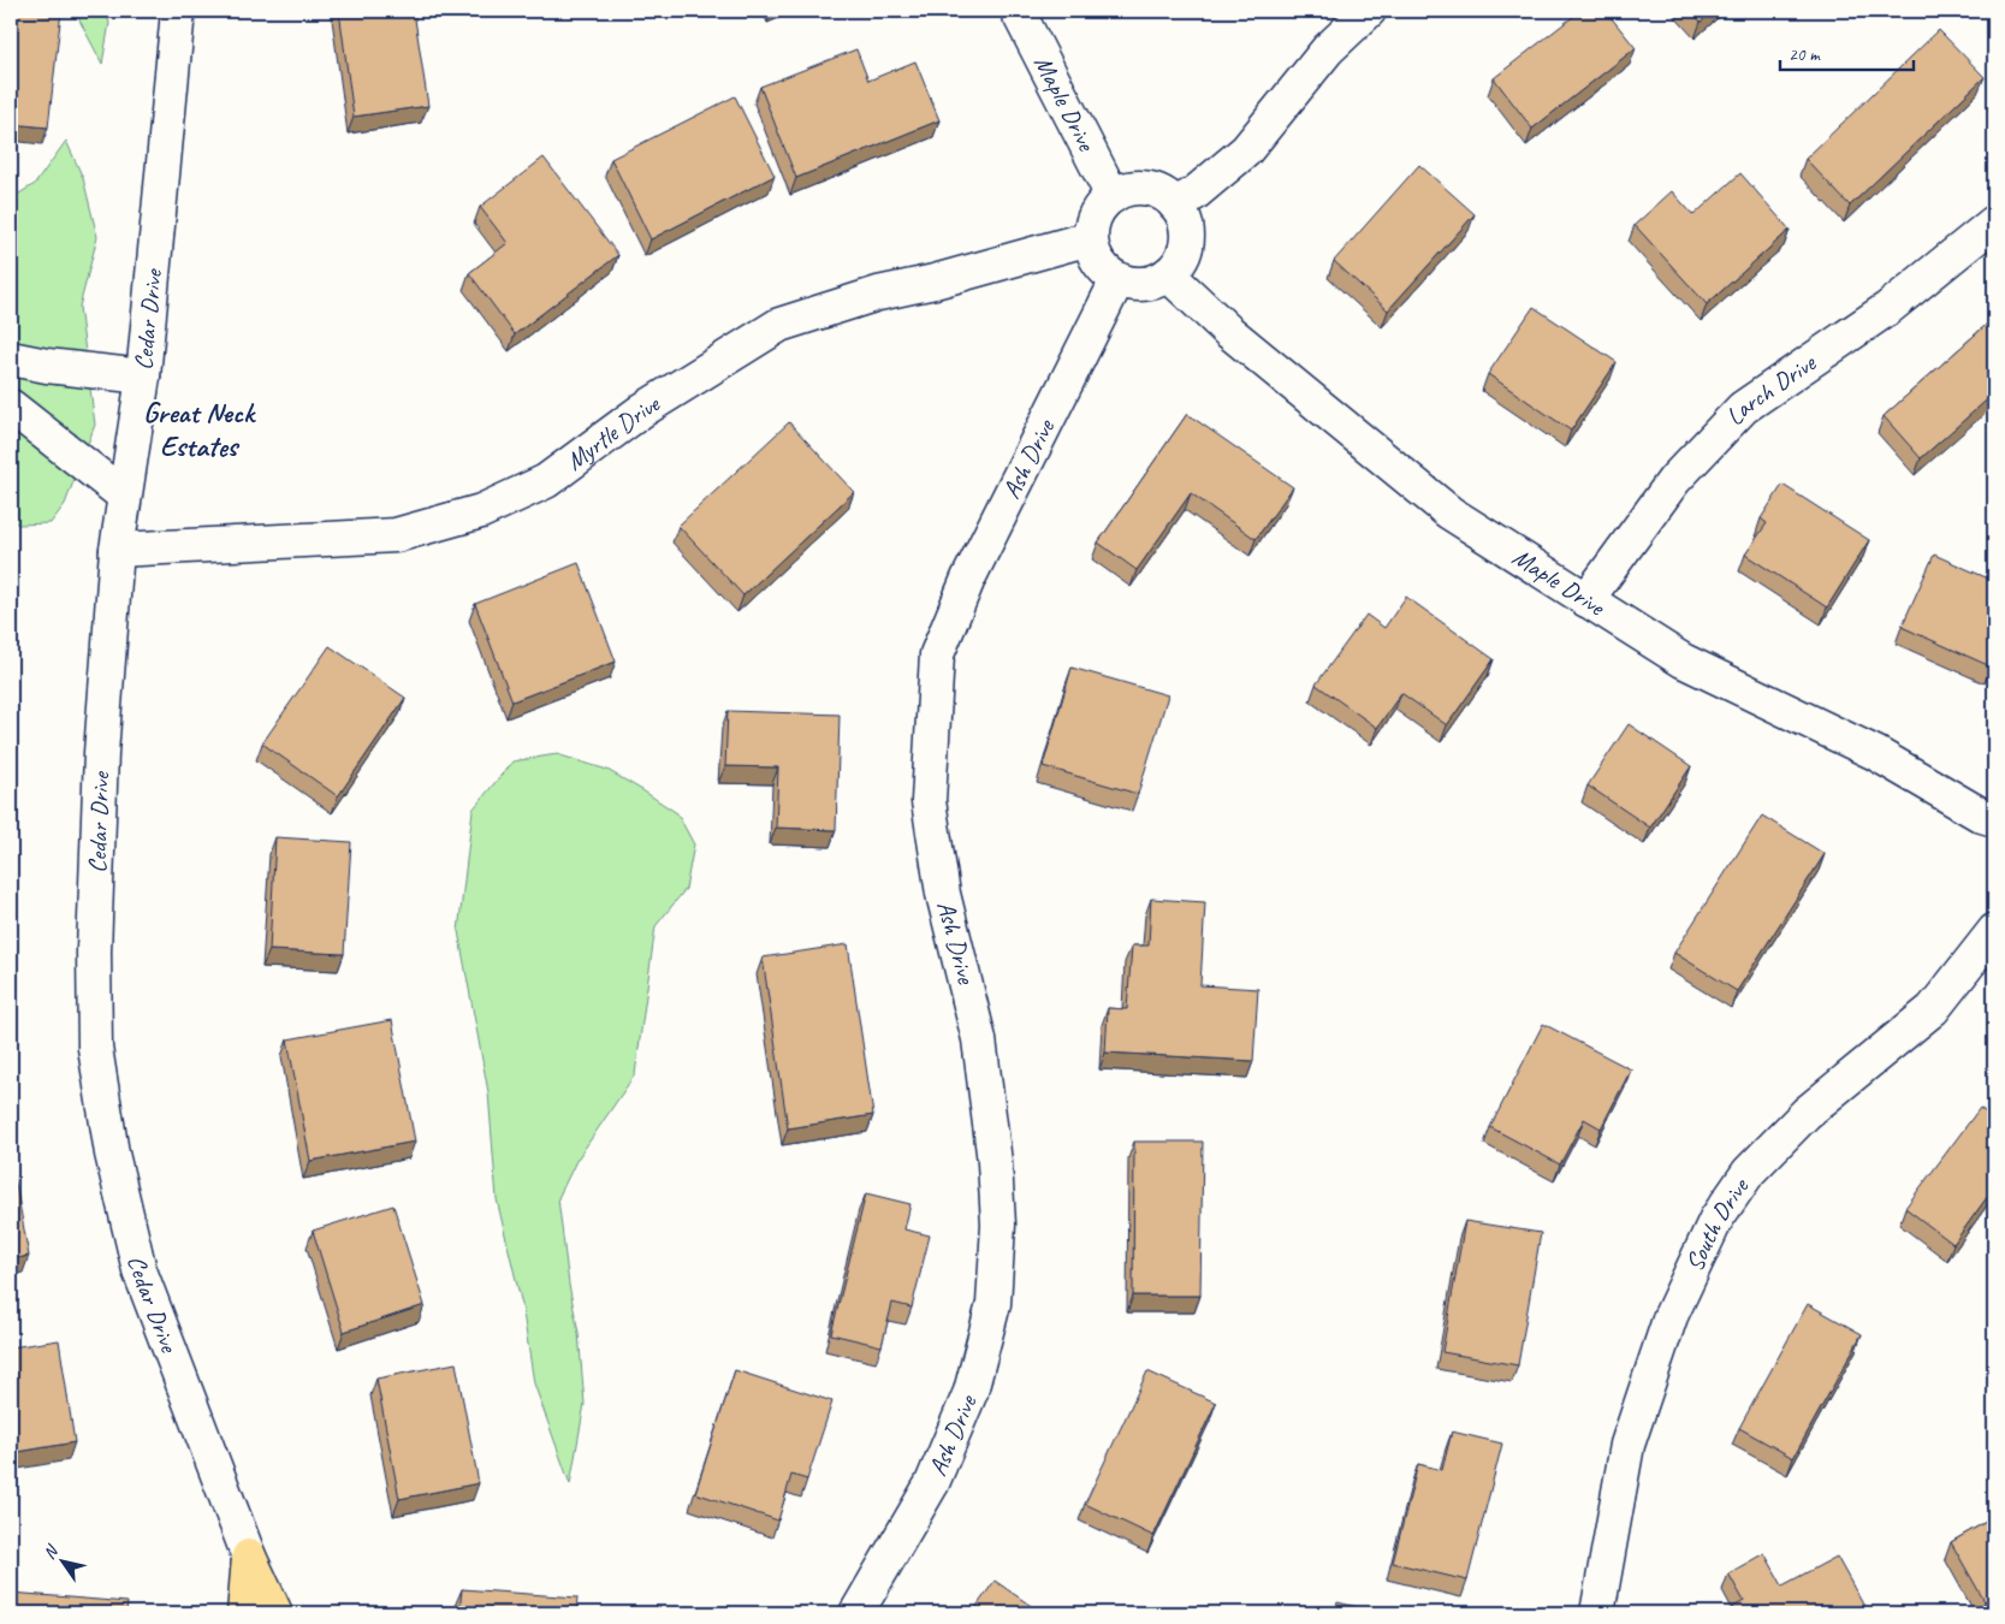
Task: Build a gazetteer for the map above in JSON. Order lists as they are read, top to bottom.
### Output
{
  "streets": {
    "street": [
      "Maple Drive",
      "Cedar Drive",
      "Larch Drive",
      "Myrtle Drive",
      "Ash Drive",
      "South Drive"
    ]
  },
  "crossings": [
    ["Maple Drive", "Larch Drive"],
    ["Maple Drive", "Myrtle Drive"],
    ["Maple Drive", "Ash Drive"],
    ["Cedar Drive", "Myrtle Drive"],
    ["Myrtle Drive", "Ash Drive"]
  ],
  "districts": ["Great Neck Estates"],
  "scale_bar": "20 m",
  "north": "top left"
}
